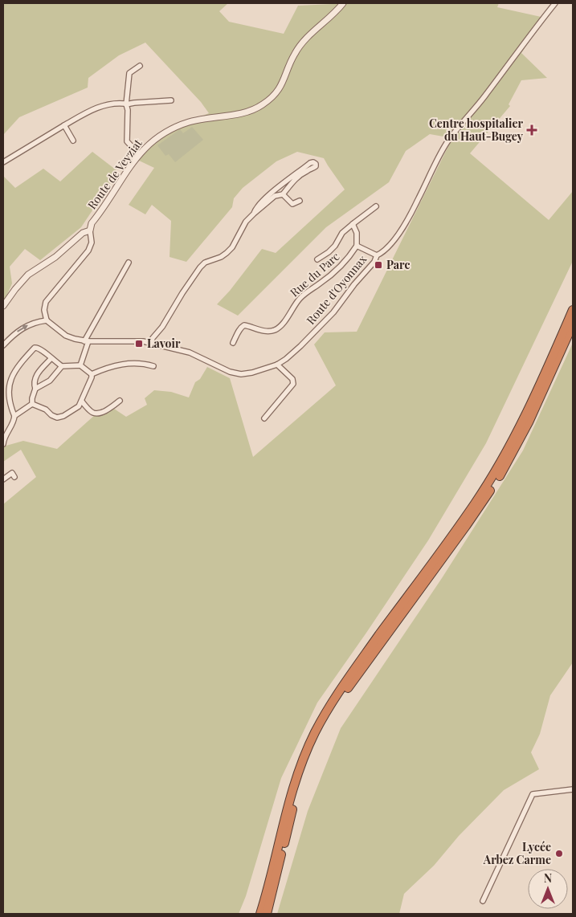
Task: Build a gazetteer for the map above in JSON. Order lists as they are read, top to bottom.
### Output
{
  "streets": {
    "street": ["Route de Veyziat", "Rue du Parc", "Route d'Oyonnax"]
  },
  "places": {
    "health": ["Centre hospitalier du Haut-Bugey"],
    "transit": ["Parc", "Lavoir"],
    "other": ["Lycée Arbez Carme"]
  },
  "north": "top"
}
